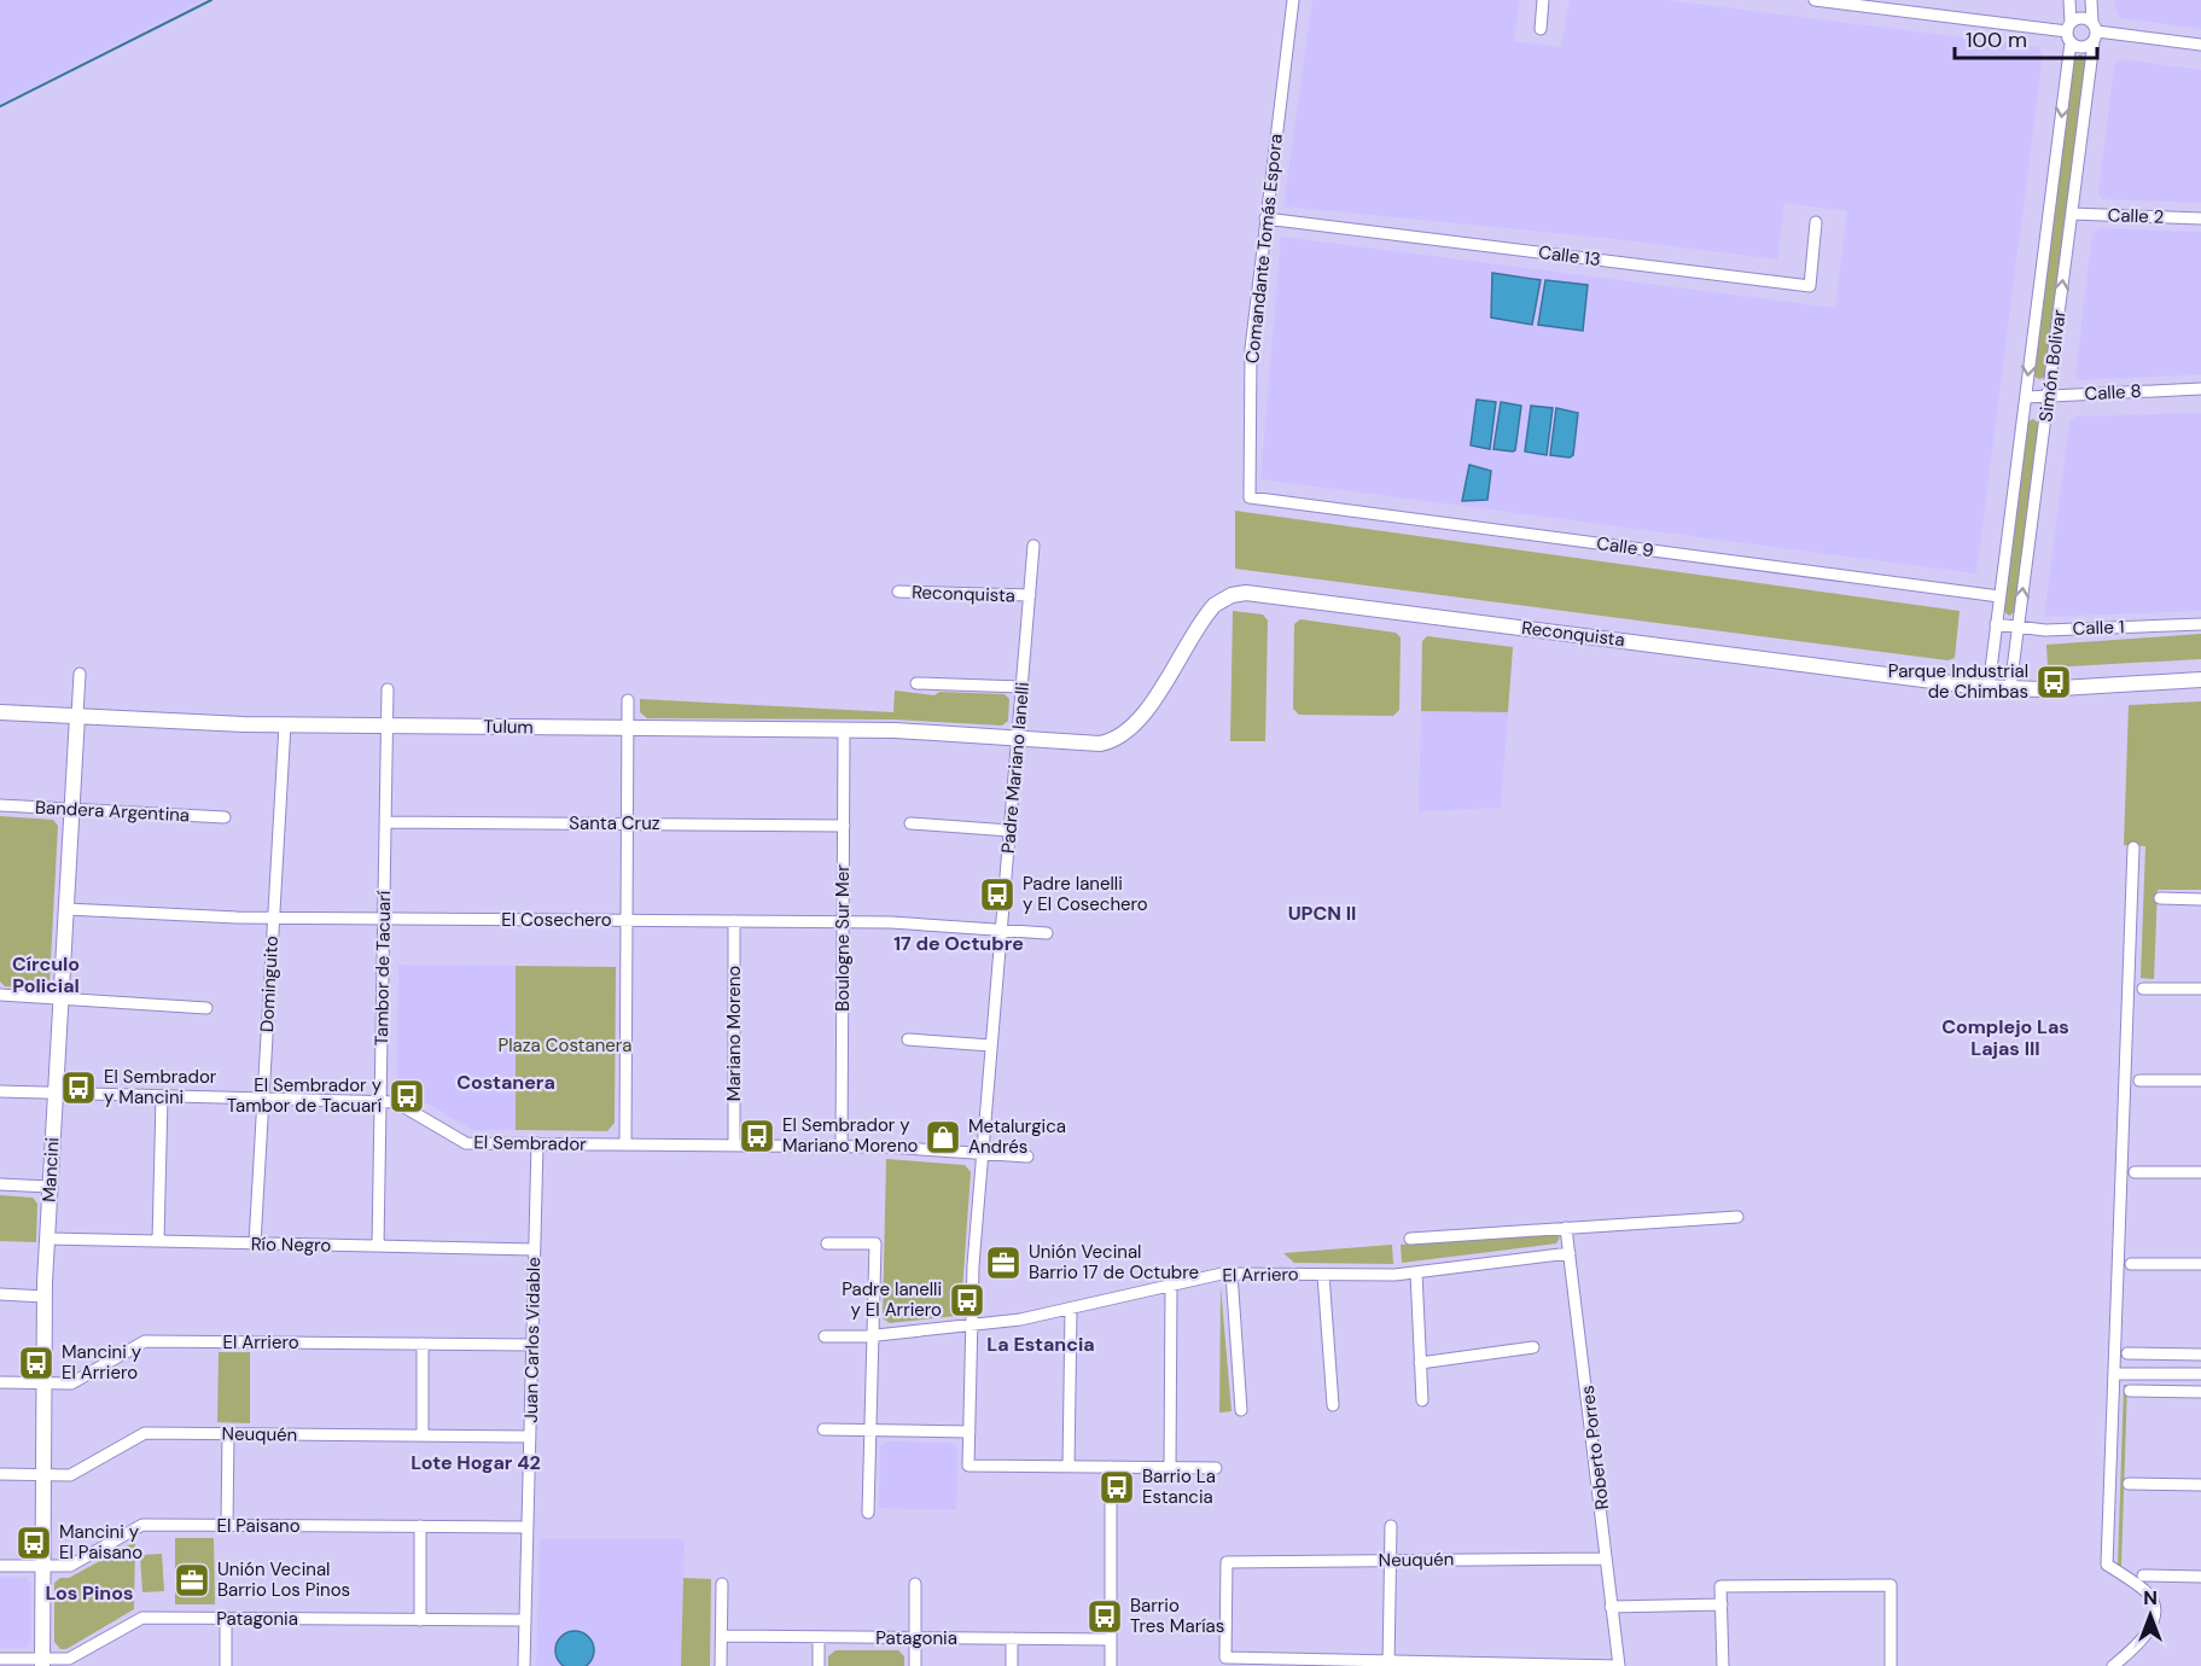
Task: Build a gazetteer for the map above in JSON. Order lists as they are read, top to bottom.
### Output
{
  "streets": {
    "street": [
      "Calle 2",
      "Comandante Tomás Espora",
      "Calle 13",
      "Simón Bolivar",
      "Calle 8",
      "Calle 9",
      "Reconquista",
      "Calle 1",
      "Tulum",
      "Padre Mariano Ianelli",
      "Bandera Argentina",
      "Santa Cruz",
      "El Cosechero",
      "Boulogne Sur Mer",
      "Tambor de Tacuarí",
      "Dominguito",
      "Mariano Moreno",
      "El Sembrador",
      "Mancini",
      "Río Negro",
      "El Arriero",
      "Juan Carlos Vidable",
      "Neuquén",
      "Roberto Porres",
      "El Paisano",
      "Patagonia"
    ]
  },
  "crossings": [
    ["Calle 2", "Simón Bolivar"],
    ["Comandante Tomás Espora", "Calle 13"],
    ["Comandante Tomás Espora", "Calle 9"],
    ["Simón Bolivar", "Calle 8"],
    ["Simón Bolivar", "Calle 9"],
    ["Simón Bolivar", "Reconquista"],
    ["Simón Bolivar", "Calle 1"],
    ["Reconquista", "Tulum"],
    ["Reconquista", "Padre Mariano Ianelli"],
    ["Tulum", "Padre Mariano Ianelli"],
    ["Tulum", "Boulogne Sur Mer"],
    ["Tulum", "Tambor de Tacuarí"],
    ["Tulum", "Dominguito"],
    ["Tulum", "Mancini"],
    ["Padre Mariano Ianelli", "El Cosechero"],
    ["Padre Mariano Ianelli", "El Sembrador"],
    ["Padre Mariano Ianelli", "El Arriero"],
    ["Bandera Argentina", "Mancini"],
    ["Santa Cruz", "Boulogne Sur Mer"],
    ["Santa Cruz", "Tambor de Tacuarí"],
    ["El Cosechero", "Boulogne Sur Mer"],
    ["El Cosechero", "Tambor de Tacuarí"],
    ["El Cosechero", "Dominguito"],
    ["El Cosechero", "Mariano Moreno"],
    ["El Cosechero", "Mancini"],
    ["Boulogne Sur Mer", "El Sembrador"],
    ["Tambor de Tacuarí", "El Sembrador"],
    ["Tambor de Tacuarí", "Río Negro"],
    ["Dominguito", "El Sembrador"],
    ["Dominguito", "Río Negro"],
    ["Mariano Moreno", "El Sembrador"],
    ["El Sembrador", "Mancini"],
    ["El Sembrador", "Juan Carlos Vidable"],
    ["Mancini", "Río Negro"],
    ["Mancini", "El Arriero"],
    ["Mancini", "Neuquén"],
    ["Mancini", "El Paisano"],
    ["Mancini", "Patagonia"],
    ["Río Negro", "Juan Carlos Vidable"],
    ["El Arriero", "Juan Carlos Vidable"],
    ["El Arriero", "Roberto Porres"],
    ["Juan Carlos Vidable", "Neuquén"],
    ["Juan Carlos Vidable", "El Paisano"],
    ["Juan Carlos Vidable", "Patagonia"],
    ["Neuquén", "Roberto Porres"]
  ],
  "districts": [
    "UPCN II",
    "17 de Octubre",
    "Círculo Policial",
    "Complejo Las Lajas III",
    "Costanera",
    "La Estancia",
    "Lote Hogar 42",
    "Los Pinos"
  ],
  "parks": ["Plaza Costanera"],
  "places": {
    "bus stop": [
      "Parque Industrial de Chimbas",
      "Padre Ianelli y El Cosechero",
      "El Sembrador y Mancini",
      "El Sembrador y Tambor de Tacuarí",
      "El Sembrador y Mariano Moreno",
      "Padre Ianelli y El Arriero",
      "Mancini y El Arriero",
      "Barrio La Estancia",
      "Mancini y El Paisano",
      "Barrio Tres Marías"
    ],
    "shop": ["Metalurgica Andrés"],
    "office": ["Unión Vecinal Barrio 17 de Octubre", "Unión Vecinal Barrio Los Pinos"]
  },
  "scale_bar": "100 m",
  "north": "top"
}
